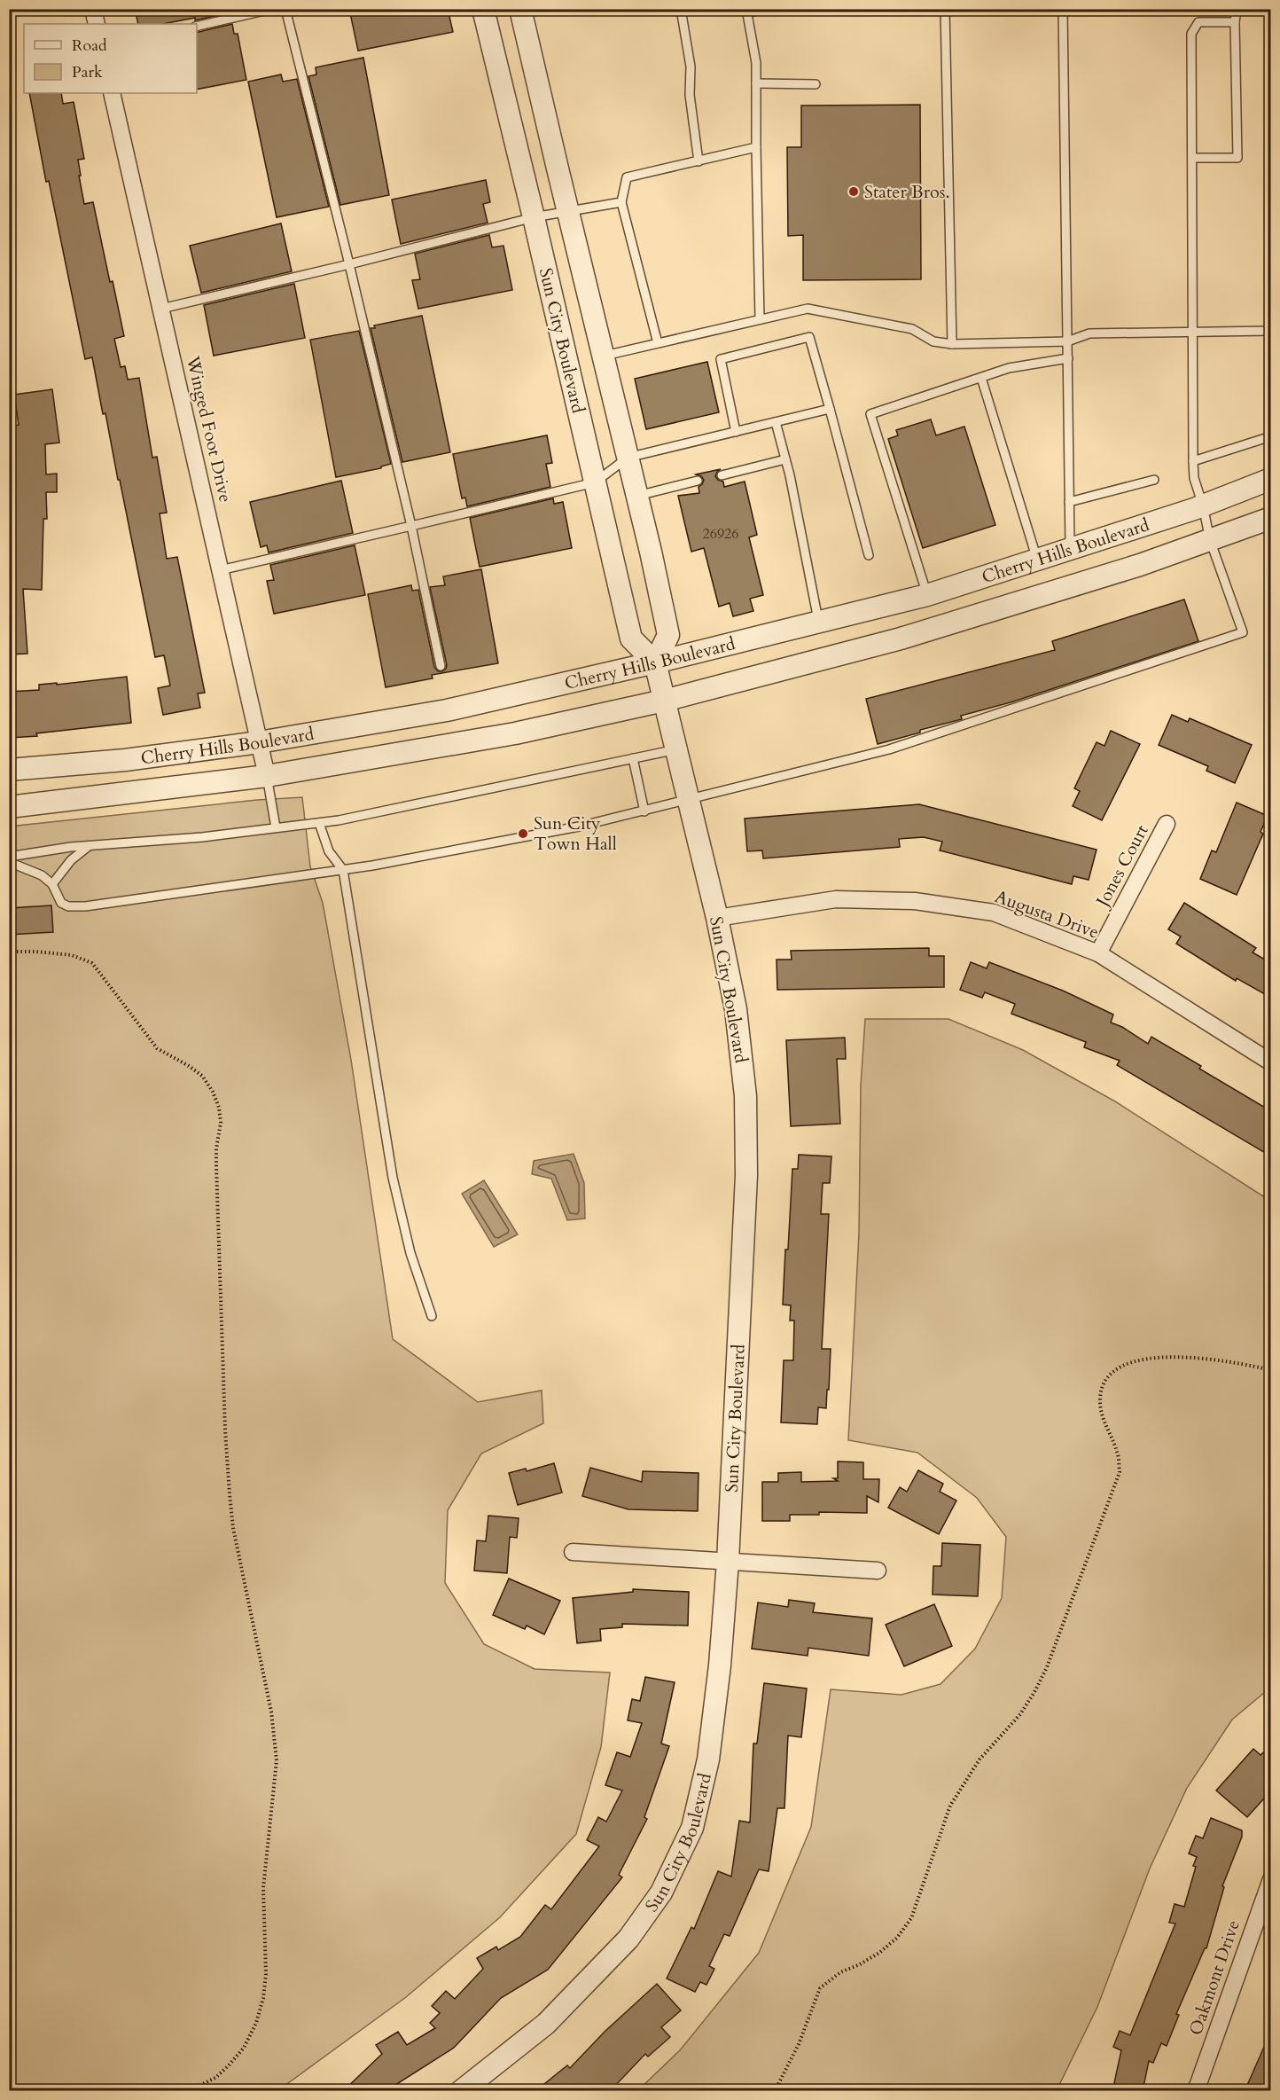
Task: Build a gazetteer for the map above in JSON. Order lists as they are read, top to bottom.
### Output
{
  "streets": {
    "street": [
      "Sun City Boulevard",
      "Winged Foot Drive",
      "Cherry Hills Boulevard",
      "Jones Court",
      "Augusta Drive",
      "Oakmont Drive"
    ]
  },
  "crossings": [
    ["Sun City Boulevard", "Cherry Hills Boulevard"],
    ["Sun City Boulevard", "Augusta Drive"],
    ["Winged Foot Drive", "Cherry Hills Boulevard"],
    ["Jones Court", "Augusta Drive"]
  ],
  "places": ["Stater Bros.", "Sun City Town Hall"],
  "house_numbers": ["26926"],
  "legend": ["Road", "Park"]
}
